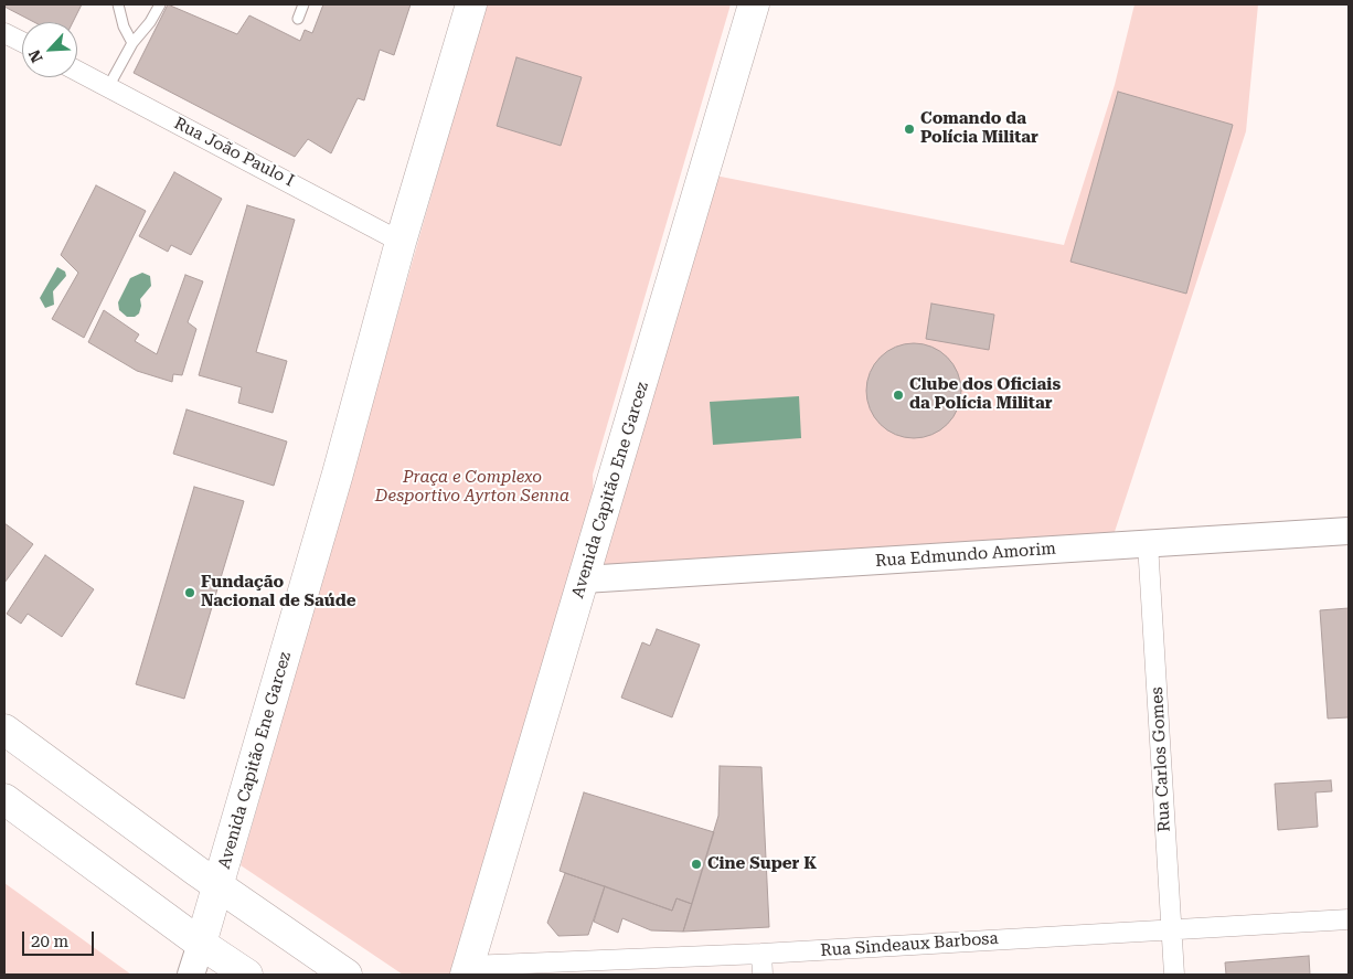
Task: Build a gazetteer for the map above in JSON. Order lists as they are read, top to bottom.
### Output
{
  "streets": {
    "main road": ["Avenida Capitão Ene Garcez"],
    "street": [
      "Rua João Paulo I",
      "Rua Edmundo Amorim",
      "Rua Carlos Gomes",
      "Rua Sindeaux Barbosa"
    ]
  },
  "crossings": [
    ["Rua João Paulo I", "Avenida Capitão Ene Garcez"],
    ["Avenida Capitão Ene Garcez", "Rua Edmundo Amorim"],
    ["Avenida Capitão Ene Garcez", "Rua Sindeaux Barbosa"],
    ["Rua Edmundo Amorim", "Rua Carlos Gomes"],
    ["Rua Carlos Gomes", "Rua Sindeaux Barbosa"]
  ],
  "parks": ["Praça e Complexo Desportivo Ayrton Senna"],
  "places": [
    "Comando da Polícia Militar",
    "Clube dos Oficiais da Polícia Militar",
    "Fundação Nacional de Saúde",
    "Cine Super K"
  ],
  "scale_bar": "20 m",
  "north": "bottom left"
}
